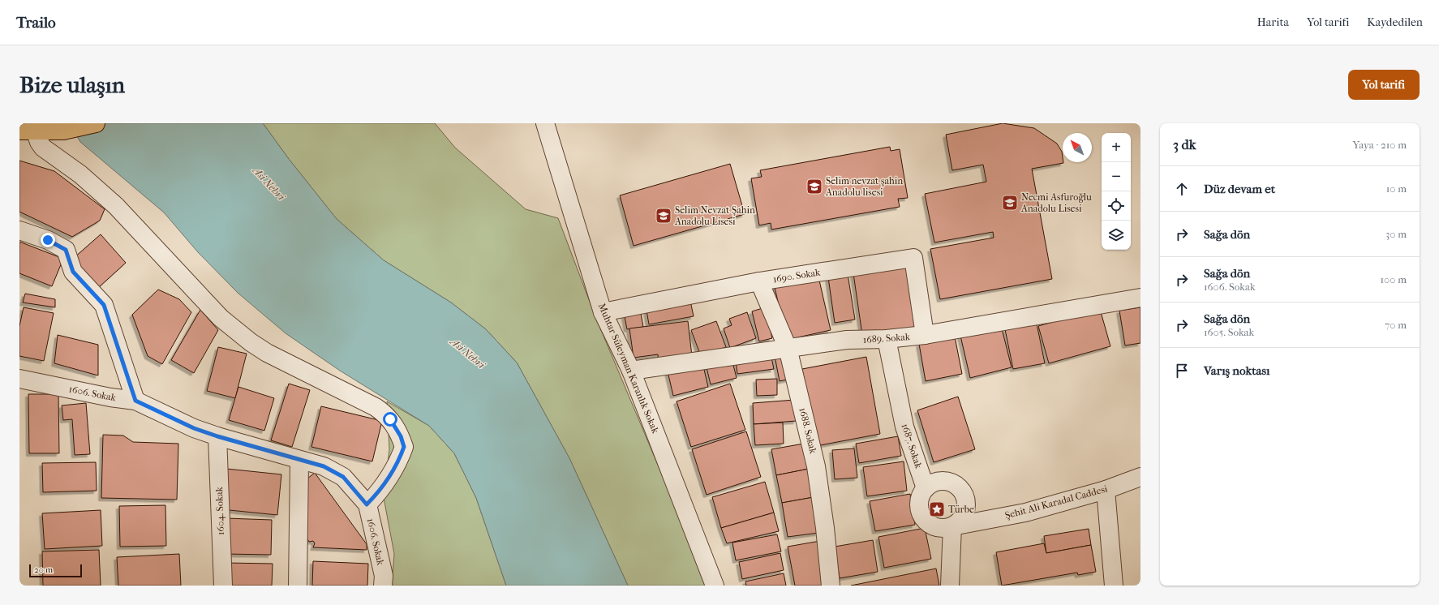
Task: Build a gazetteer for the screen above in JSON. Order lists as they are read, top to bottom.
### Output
{
  "streets": {
    "street": [
      "1690. Sokak",
      "1689. Sokak",
      "Muhtar Süleyman Karanlık Sokak",
      "1606. Sokak",
      "1688. Sokak",
      "1687. Sokak",
      "Şehit Ali Karadal Caddesi",
      "1604. Sokak"
    ]
  },
  "crossings": [
    ["1690. Sokak", "1689. Sokak"],
    ["1690. Sokak", "Muhtar Süleyman Karanlık Sokak"],
    ["1690. Sokak", "1688. Sokak"],
    ["1689. Sokak", "Muhtar Süleyman Karanlık Sokak"],
    ["1689. Sokak", "1688. Sokak"],
    ["1689. Sokak", "1687. Sokak"],
    ["1606. Sokak", "1604. Sokak"],
    ["1687. Sokak", "Şehit Ali Karadal Caddesi"]
  ],
  "water": ["Asi Nehri"],
  "places": {
    "school or university": ["Selim nevzat şahin Anadolu lisesi", "Necmi Asfuroğlu Anadolu Lisesi", "Selim Nevzat Şahin Anadolu Lisesi"],
    "place": ["Türbe"]
  },
  "scale_bar": "20 m",
  "north": "top left",
  "page": {
    "header": "Trailo",
    "nav": ["Harita", "Yol tarifi", "Kaydedilen"],
    "buttons": "Yol tarifi",
    "title": "Bize ulaşın",
    "heading": ["3 dk", "Yaya · 210 m"],
    "map_buttons": ["+", "−"],
    "list": [
      ["Düz devam et", "10 m"],
      ["Sağa dön", "30 m"],
      ["Sağa dön", "1606. Sokak", "100 m"],
      ["Sağa dön", "1605. Sokak", "70 m"],
      "Varış noktası"
    ],
    "scale": "20 m"
  }
}
